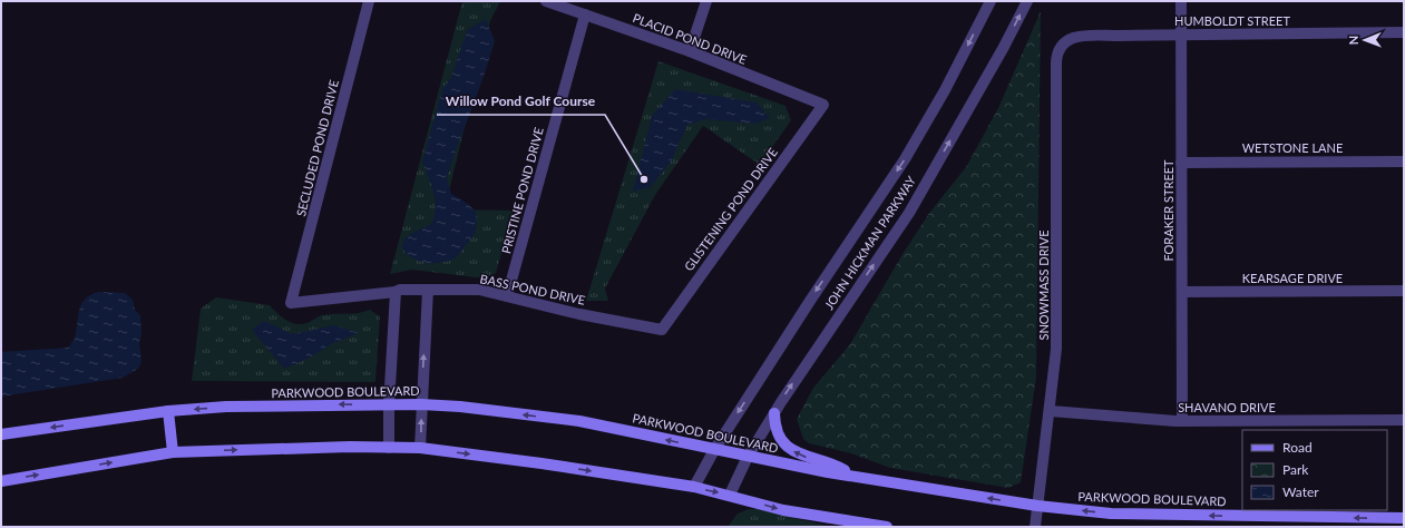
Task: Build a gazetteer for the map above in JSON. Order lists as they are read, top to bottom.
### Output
{
  "streets": {
    "main road": ["PARKWOOD BOULEVARD"],
    "street": [
      "HUMBOLDT STREET",
      "PLACID POND DRIVE",
      "SECLUDED POND DRIVE",
      "WETSTONE LANE",
      "PRISTINE POND DRIVE",
      "GLISTENING POND DRIVE",
      "FORAKER STREET",
      "JOHN HICKMAN PARKWAY",
      "KEARSAGE DRIVE",
      "SNOWMASS DRIVE",
      "BASS POND DRIVE",
      "SHAVANO DRIVE"
    ]
  },
  "crossings": [
    ["HUMBOLDT STREET", "FORAKER STREET"],
    ["HUMBOLDT STREET", "SNOWMASS DRIVE"],
    ["PLACID POND DRIVE", "PRISTINE POND DRIVE"],
    ["PLACID POND DRIVE", "GLISTENING POND DRIVE"],
    ["SECLUDED POND DRIVE", "BASS POND DRIVE"],
    ["WETSTONE LANE", "FORAKER STREET"],
    ["PRISTINE POND DRIVE", "BASS POND DRIVE"],
    ["GLISTENING POND DRIVE", "BASS POND DRIVE"],
    ["FORAKER STREET", "KEARSAGE DRIVE"],
    ["FORAKER STREET", "SHAVANO DRIVE"],
    ["JOHN HICKMAN PARKWAY", "PARKWOOD BOULEVARD"],
    ["SNOWMASS DRIVE", "PARKWOOD BOULEVARD"],
    ["SNOWMASS DRIVE", "SHAVANO DRIVE"]
  ],
  "places": ["Willow Pond Golf Course"],
  "legend": ["Road", "Park", "Water"],
  "north": "left"
}
